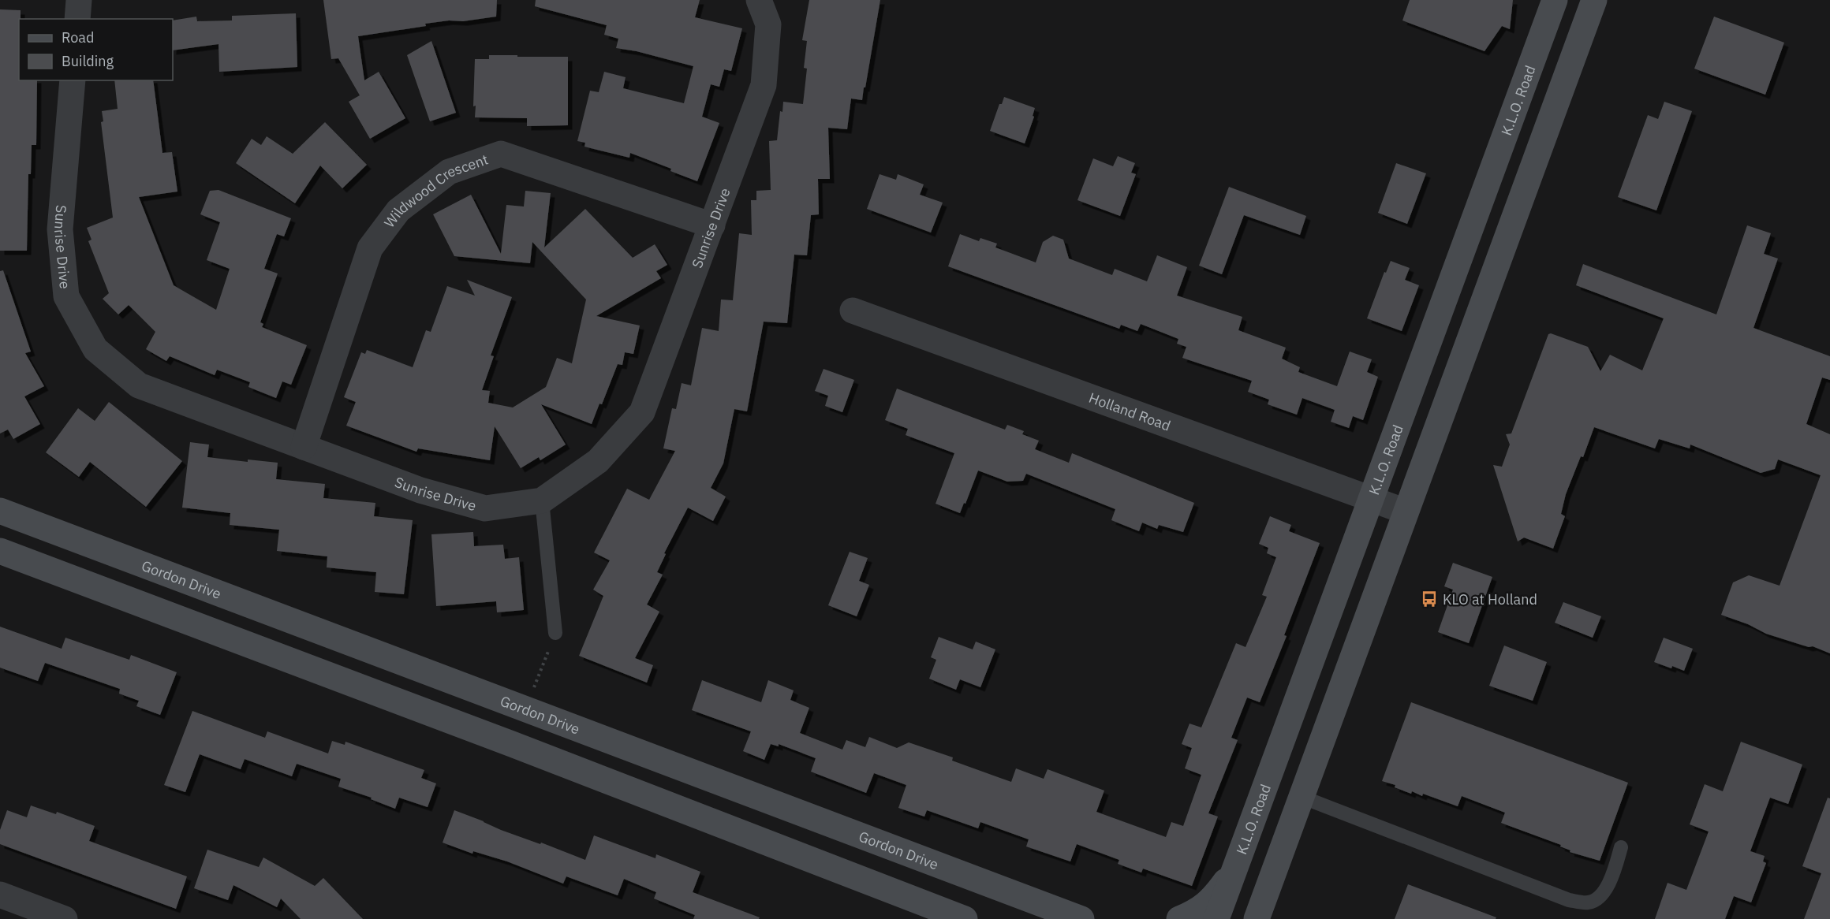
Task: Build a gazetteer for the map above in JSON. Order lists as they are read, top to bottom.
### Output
{
  "streets": {
    "main road": ["K.L.O. Road", "Gordon Drive"],
    "street": ["Wildwood Crescent", "Sunrise Drive", "Holland Road"]
  },
  "crossings": [
    ["K.L.O. Road", "Holland Road"],
    ["Wildwood Crescent", "Sunrise Drive"]
  ],
  "places": {
    "bus stop": ["KLO at Holland"]
  },
  "legend": ["Road", "Building"]
}
